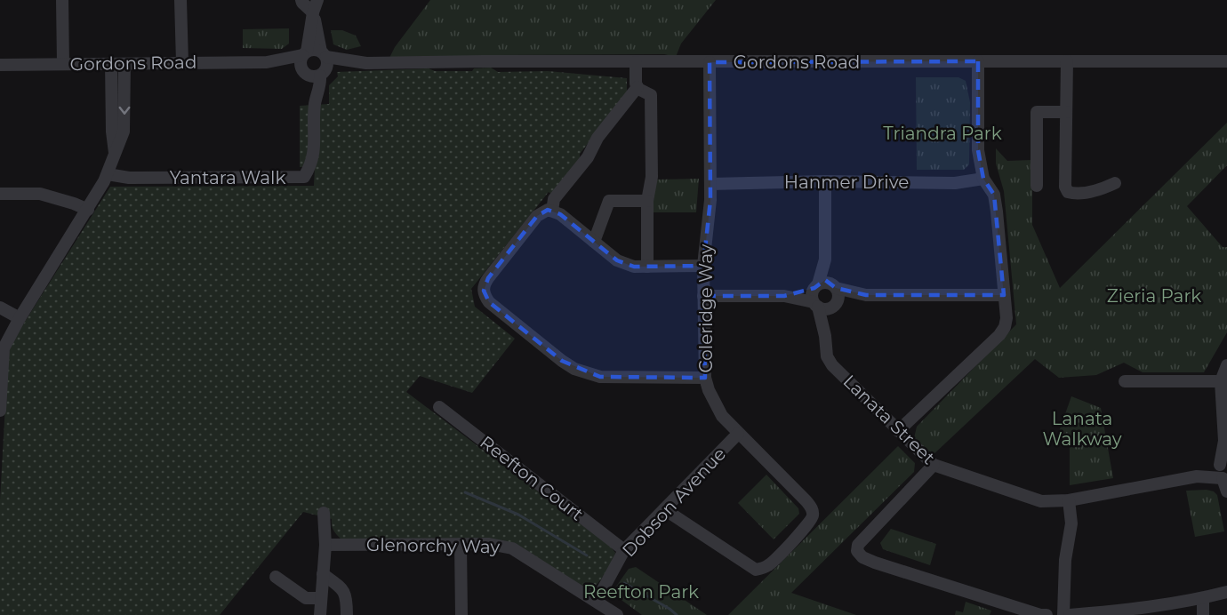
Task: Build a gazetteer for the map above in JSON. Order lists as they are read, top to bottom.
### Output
{
  "streets": {
    "street": [
      "Gordons Road",
      "Yantara Walk",
      "Hanmer Drive",
      "Coleridge Way",
      "Lanata Street",
      "Reefton Court",
      "Dobson Avenue",
      "Glenorchy Way"
    ]
  },
  "crossings": [
    ["Gordons Road", "Yantara Walk"],
    ["Gordons Road", "Coleridge Way"],
    ["Hanmer Drive", "Coleridge Way"],
    ["Coleridge Way", "Dobson Avenue"],
    ["Reefton Court", "Dobson Avenue"],
    ["Dobson Avenue", "Glenorchy Way"]
  ],
  "parks": [
    "Triandra Park",
    "Zieria Park",
    "Lanata Walkway",
    "Reefton Park"
  ]
}
